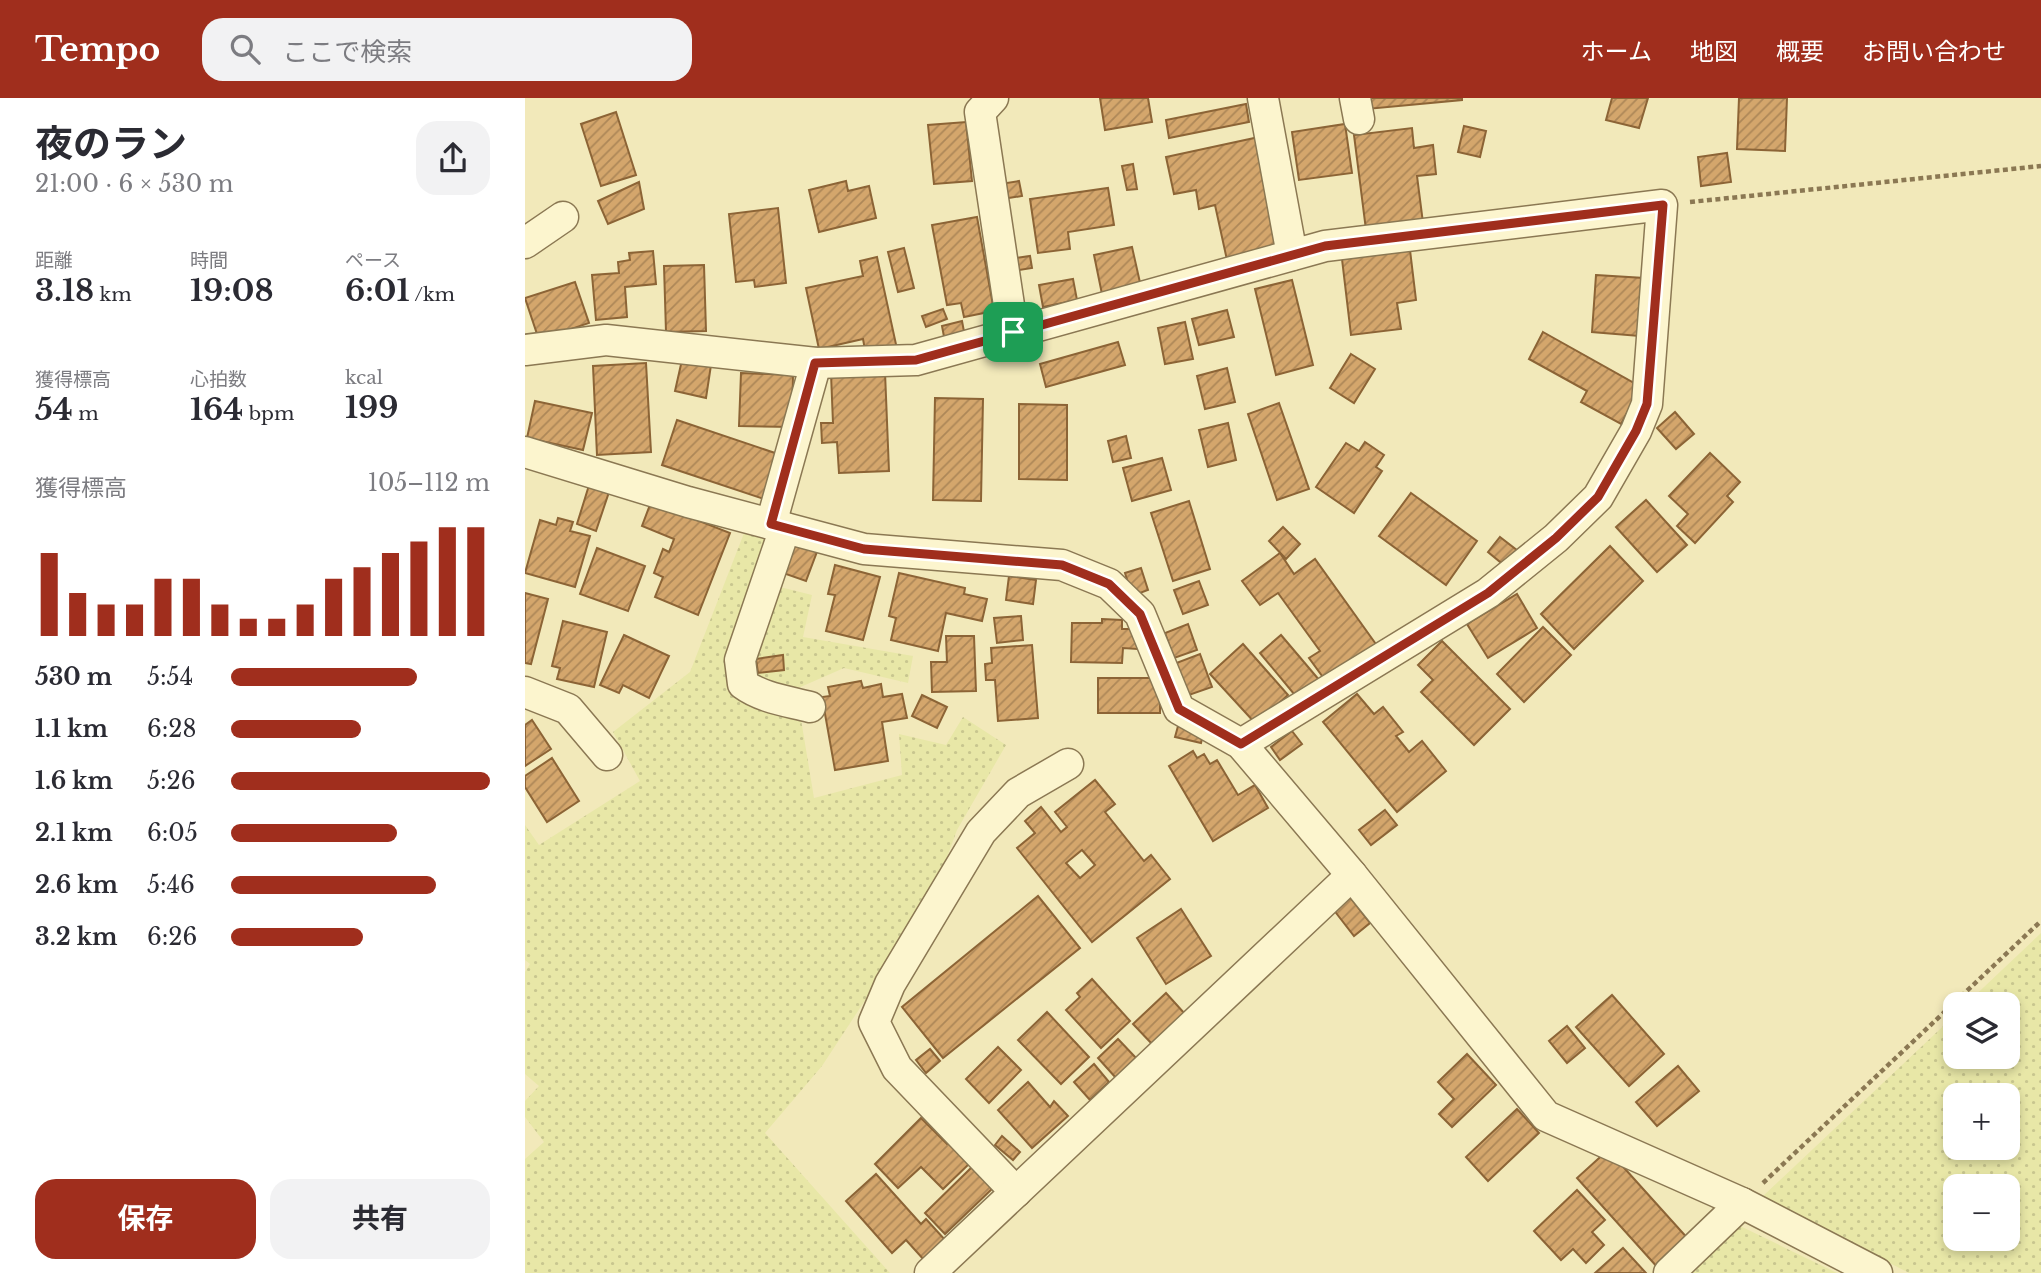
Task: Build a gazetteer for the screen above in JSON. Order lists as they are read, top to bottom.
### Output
{
  "page": {
    "header": "Tempo",
    "search": "ここで検索",
    "nav": [
      "ホーム",
      "地図",
      "概要",
      "お問い合わせ"
    ],
    "heading": ["夜のラン", "21:00 · 6 × 530 m"],
    "stats": [
      ["距離", "3.18 km"],
      ["時間", "19:08"],
      ["ペース", "6:01 /km"],
      ["獲得標高", "54 m"],
      ["心拍数", "164 bpm"],
      ["kcal", "199"]
    ],
    "chart": ["獲得標高", "105–112 m"],
    "list": [
      {
        "name": "530 m",
        "note": "5:54"
      },
      {
        "name": "1.1 km",
        "note": "6:28"
      },
      {
        "name": "1.6 km",
        "note": "5:26"
      },
      {
        "name": "2.1 km",
        "note": "6:05"
      },
      {
        "name": "2.6 km",
        "note": "5:46"
      },
      {
        "name": "3.2 km",
        "note": "6:26"
      }
    ],
    "map_buttons": ["+", "−"],
    "buttons": ["保存", "共有"]
  }
}
